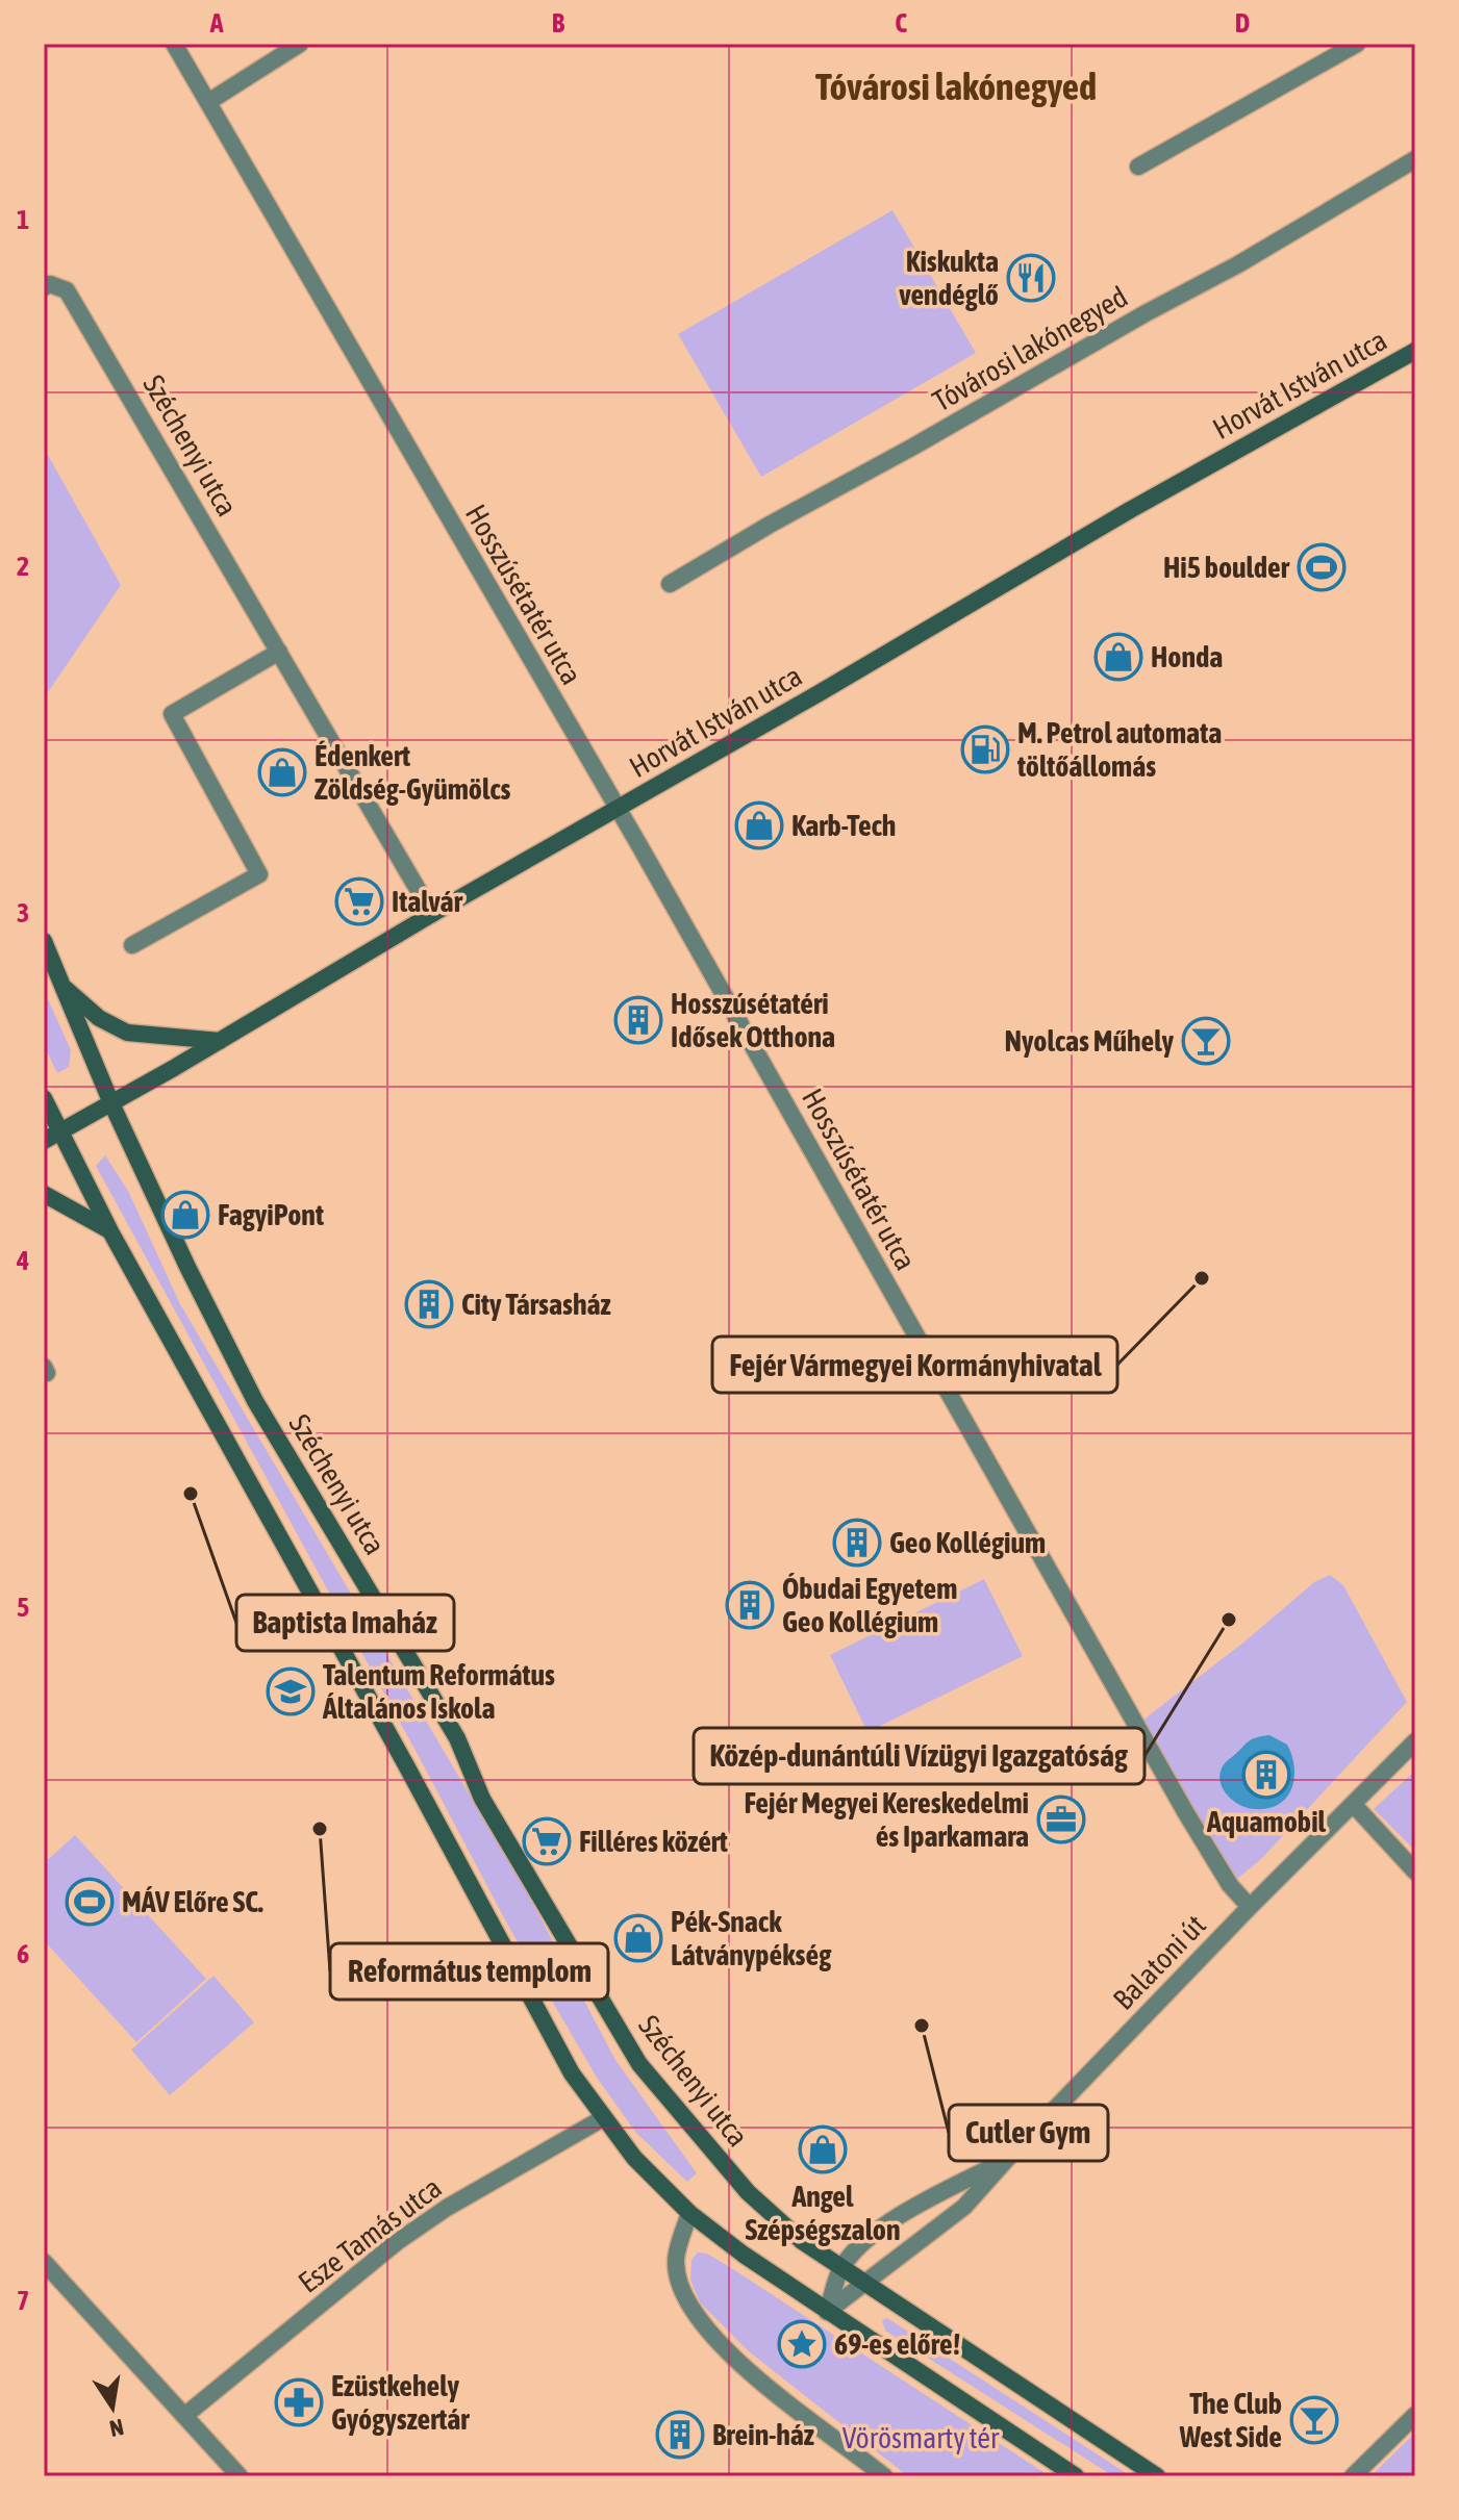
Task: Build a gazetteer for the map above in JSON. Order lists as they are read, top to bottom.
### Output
{
  "streets": {
    "main road": ["Horvát István utca", "Széchenyi utca"],
    "street": [
      "Tóvárosi lakónegyed",
      "Hosszúsétatér utca",
      "Balatoni út",
      "Esze Tamás utca"
    ]
  },
  "crossings": [
    ["Horvát István utca", "Széchenyi utca"],
    ["Horvát István utca", "Hosszúsétatér utca"],
    ["Széchenyi utca", "Balatoni út"],
    ["Hosszúsétatér utca", "Balatoni út"]
  ],
  "districts": ["Tóvárosi lakónegyed"],
  "parks": ["Vörösmarty tér"],
  "places": {
    "restaurant": ["Kiskukta vendéglő"],
    "sports": ["Hi5 boulder", "MÁV Előre SC."],
    "shop": [
      "Honda",
      "Édenkert Zöldség-Gyümölcs",
      "Karb-Tech",
      "FagyiPont",
      "Pék-Snack Látványpékség",
      "Angel Szépségszalon"
    ],
    "fuel station": ["M. Petrol automata töltőállomás"],
    "supermarket": ["Italvár", "Filléres közért"],
    "building": [
      "Hosszúsétatéri Idősek Otthona",
      "City Társasház",
      "Geo Kollégium",
      "Óbudai Egyetem Geo Kollégium",
      "Aquamobil",
      "Brein-ház"
    ],
    "bar": ["Nyolcas Műhely", "The Club West Side"],
    "other": [
      "Fejér Vármegyei Kormányhivatal",
      "Baptista Imaház",
      "Közép-dunántúli Vízügyi Igazgatóság",
      "Református templom",
      "Cutler Gym"
    ],
    "school or university": ["Talentum Református Általános Iskola"],
    "office": ["Fejér Megyei Kereskedelmi és Iparkamara"],
    "place": ["69-es előre!"],
    "pharmacy": ["Ezüstkehely Gyógyszertár"]
  },
  "north": "bottom",
  "grid": {
    "columns": [
      "A",
      "B",
      "C",
      "D"
    ],
    "rows": [
      "1",
      "2",
      "3",
      "4",
      "5",
      "6",
      "7"
    ]
  }
}
